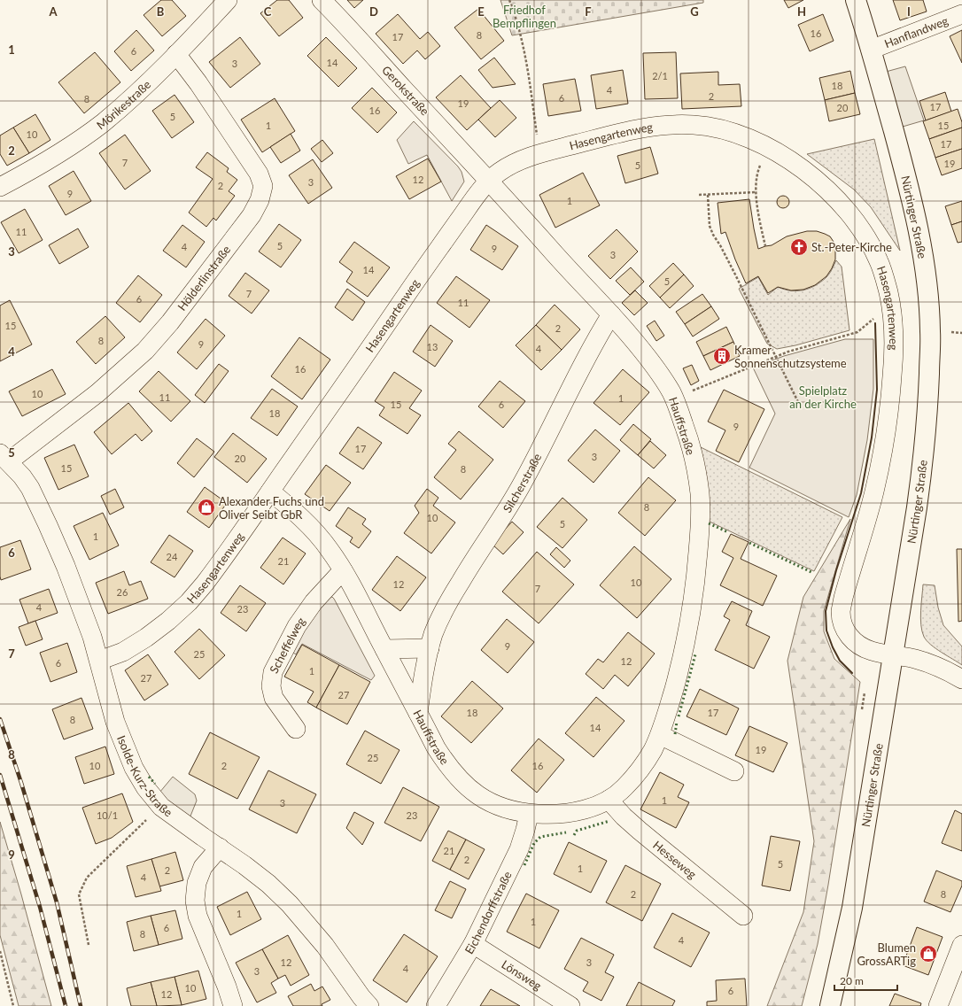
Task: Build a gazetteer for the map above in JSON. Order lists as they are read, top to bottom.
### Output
{
  "streets": {
    "street": [
      "Hanflandweg",
      "Gerokstraße",
      "Mörikestraße",
      "Hasengartenweg",
      "Nürtinger Straße",
      "Hölderlinstraße",
      "Hauffstraße",
      "Silcherstraße",
      "Scheffelweg",
      "Isolde-Kurz-Straße",
      "Hesseweg",
      "Eichendorffstraße",
      "Lönsweg"
    ]
  },
  "crossings": [
    ["Hanflandweg", "Nürtinger Straße"],
    ["Gerokstraße", "Hasengartenweg"],
    ["Gerokstraße", "Hauffstraße"],
    ["Mörikestraße", "Hölderlinstraße"],
    ["Hasengartenweg", "Nürtinger Straße"],
    ["Hasengartenweg", "Hauffstraße"],
    ["Hasengartenweg", "Isolde-Kurz-Straße"],
    ["Hölderlinstraße", "Isolde-Kurz-Straße"],
    ["Hauffstraße", "Silcherstraße"],
    ["Hauffstraße", "Scheffelweg"],
    ["Hauffstraße", "Hesseweg"],
    ["Hauffstraße", "Eichendorffstraße"],
    ["Eichendorffstraße", "Lönsweg"]
  ],
  "parks": ["Friedhof Bempflingen", "Spielplatz an der Kirche"],
  "places": {
    "church": ["St.-Peter-Kirche"],
    "building": ["Kramer Sonnenschutzsysteme"],
    "shop": ["Alexander Fuchs und Oliver Seibt GbR", "Blumen GrossARTig"]
  },
  "house_numbers": [
    "16",
    "8",
    "17",
    "6",
    "14",
    "3",
    "2/1",
    "18",
    "4",
    "2",
    "6",
    "8",
    "19",
    "17",
    "20",
    "16",
    "5",
    "1",
    "15",
    "10",
    "17",
    "7",
    "19",
    "5",
    "12",
    "3",
    "2",
    "9",
    "1",
    "11",
    "5",
    "4",
    "9",
    "3",
    "14",
    "5",
    "7",
    "6",
    "11",
    "15",
    "2",
    "8",
    "9",
    "13",
    "4",
    "16",
    "10",
    "11",
    "1",
    "15",
    "6",
    "18",
    "9",
    "17",
    "3",
    "20",
    "15",
    "8",
    "8",
    "10",
    "5",
    "1",
    "24",
    "21",
    "10",
    "12",
    "7",
    "26",
    "4",
    "23",
    "9",
    "25",
    "12",
    "6",
    "1",
    "27",
    "27",
    "18",
    "17",
    "8",
    "14",
    "19",
    "25",
    "10",
    "2",
    "16",
    "1",
    "3",
    "10/1",
    "23",
    "21",
    "2",
    "5",
    "1",
    "2",
    "4",
    "2",
    "8",
    "1",
    "1",
    "6",
    "8",
    "4",
    "12",
    "3",
    "4",
    "3",
    "10",
    "6",
    "12"
  ],
  "scale_bar": "20 m",
  "grid": {
    "columns": [
      "A",
      "B",
      "C",
      "D",
      "E",
      "F",
      "G",
      "H",
      "I"
    ],
    "rows": [
      "1",
      "2",
      "3",
      "4",
      "5",
      "6",
      "7",
      "8",
      "9"
    ]
  }
}
